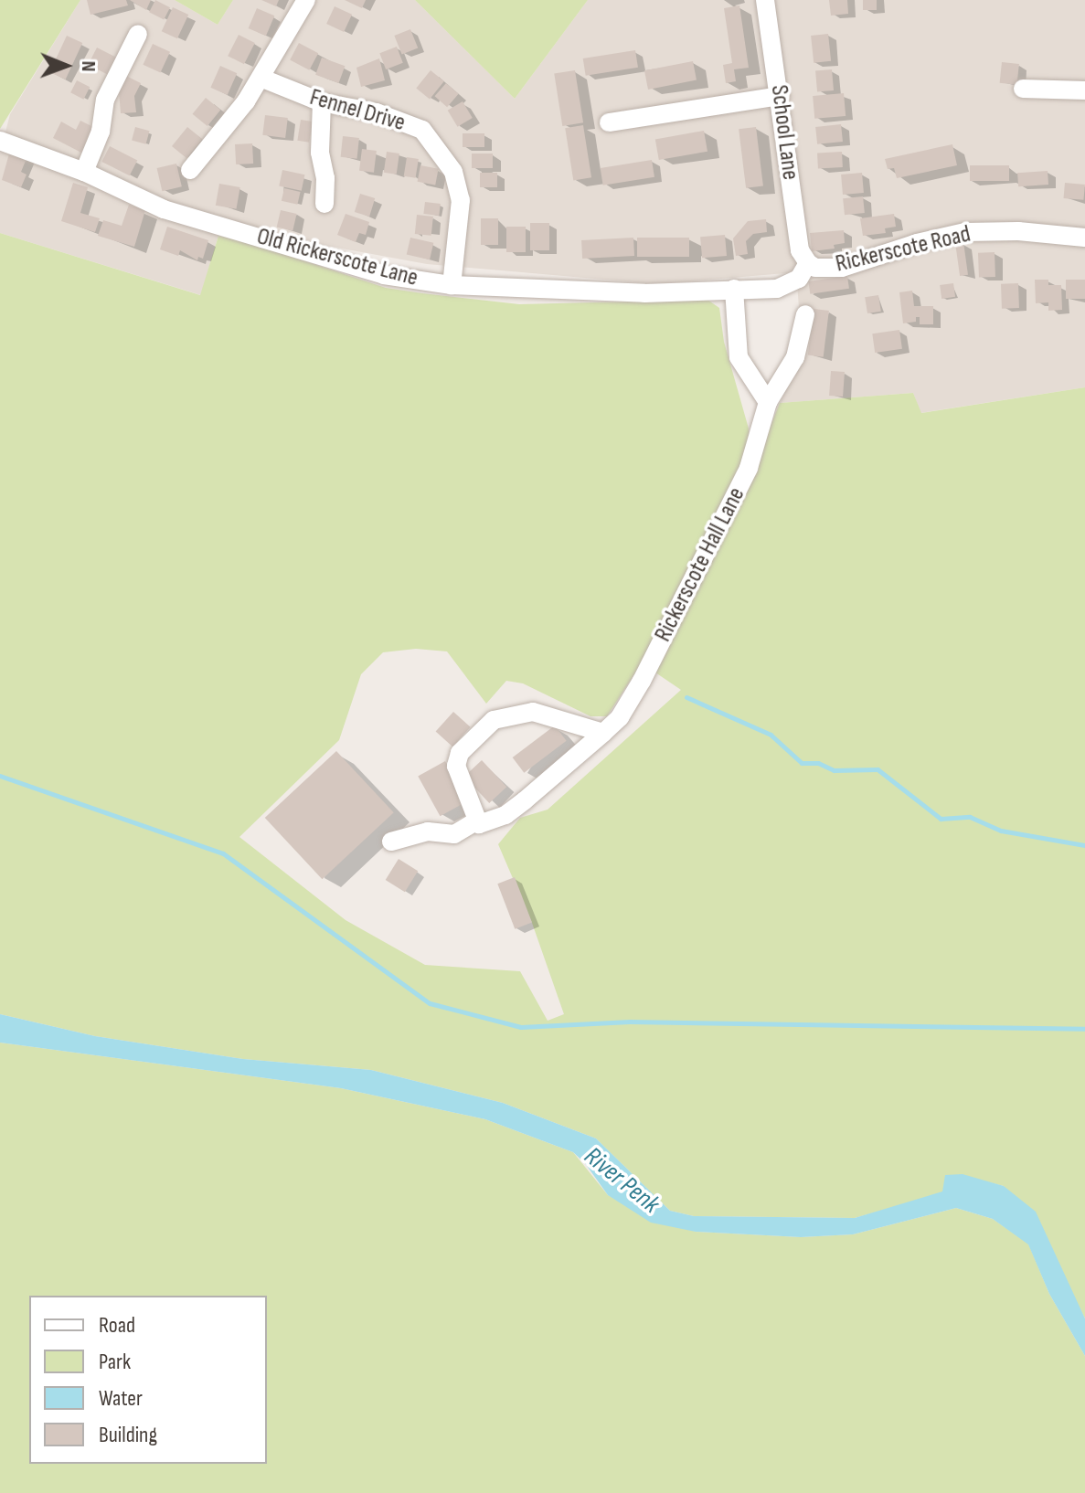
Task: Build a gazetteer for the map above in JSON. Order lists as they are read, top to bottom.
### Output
{
  "streets": {
    "street": [
      "Fennel Drive",
      "School Lane",
      "Rickerscote Road",
      "Old Rickerscote Lane",
      "Rickerscote Hall Lane"
    ]
  },
  "crossings": [
    ["Fennel Drive", "Old Rickerscote Lane"],
    ["School Lane", "Rickerscote Road"],
    ["Rickerscote Road", "Old Rickerscote Lane"]
  ],
  "water": ["River Penk"],
  "legend": [
    "Road",
    "Park",
    "Water",
    "Building"
  ],
  "north": "right"
}
